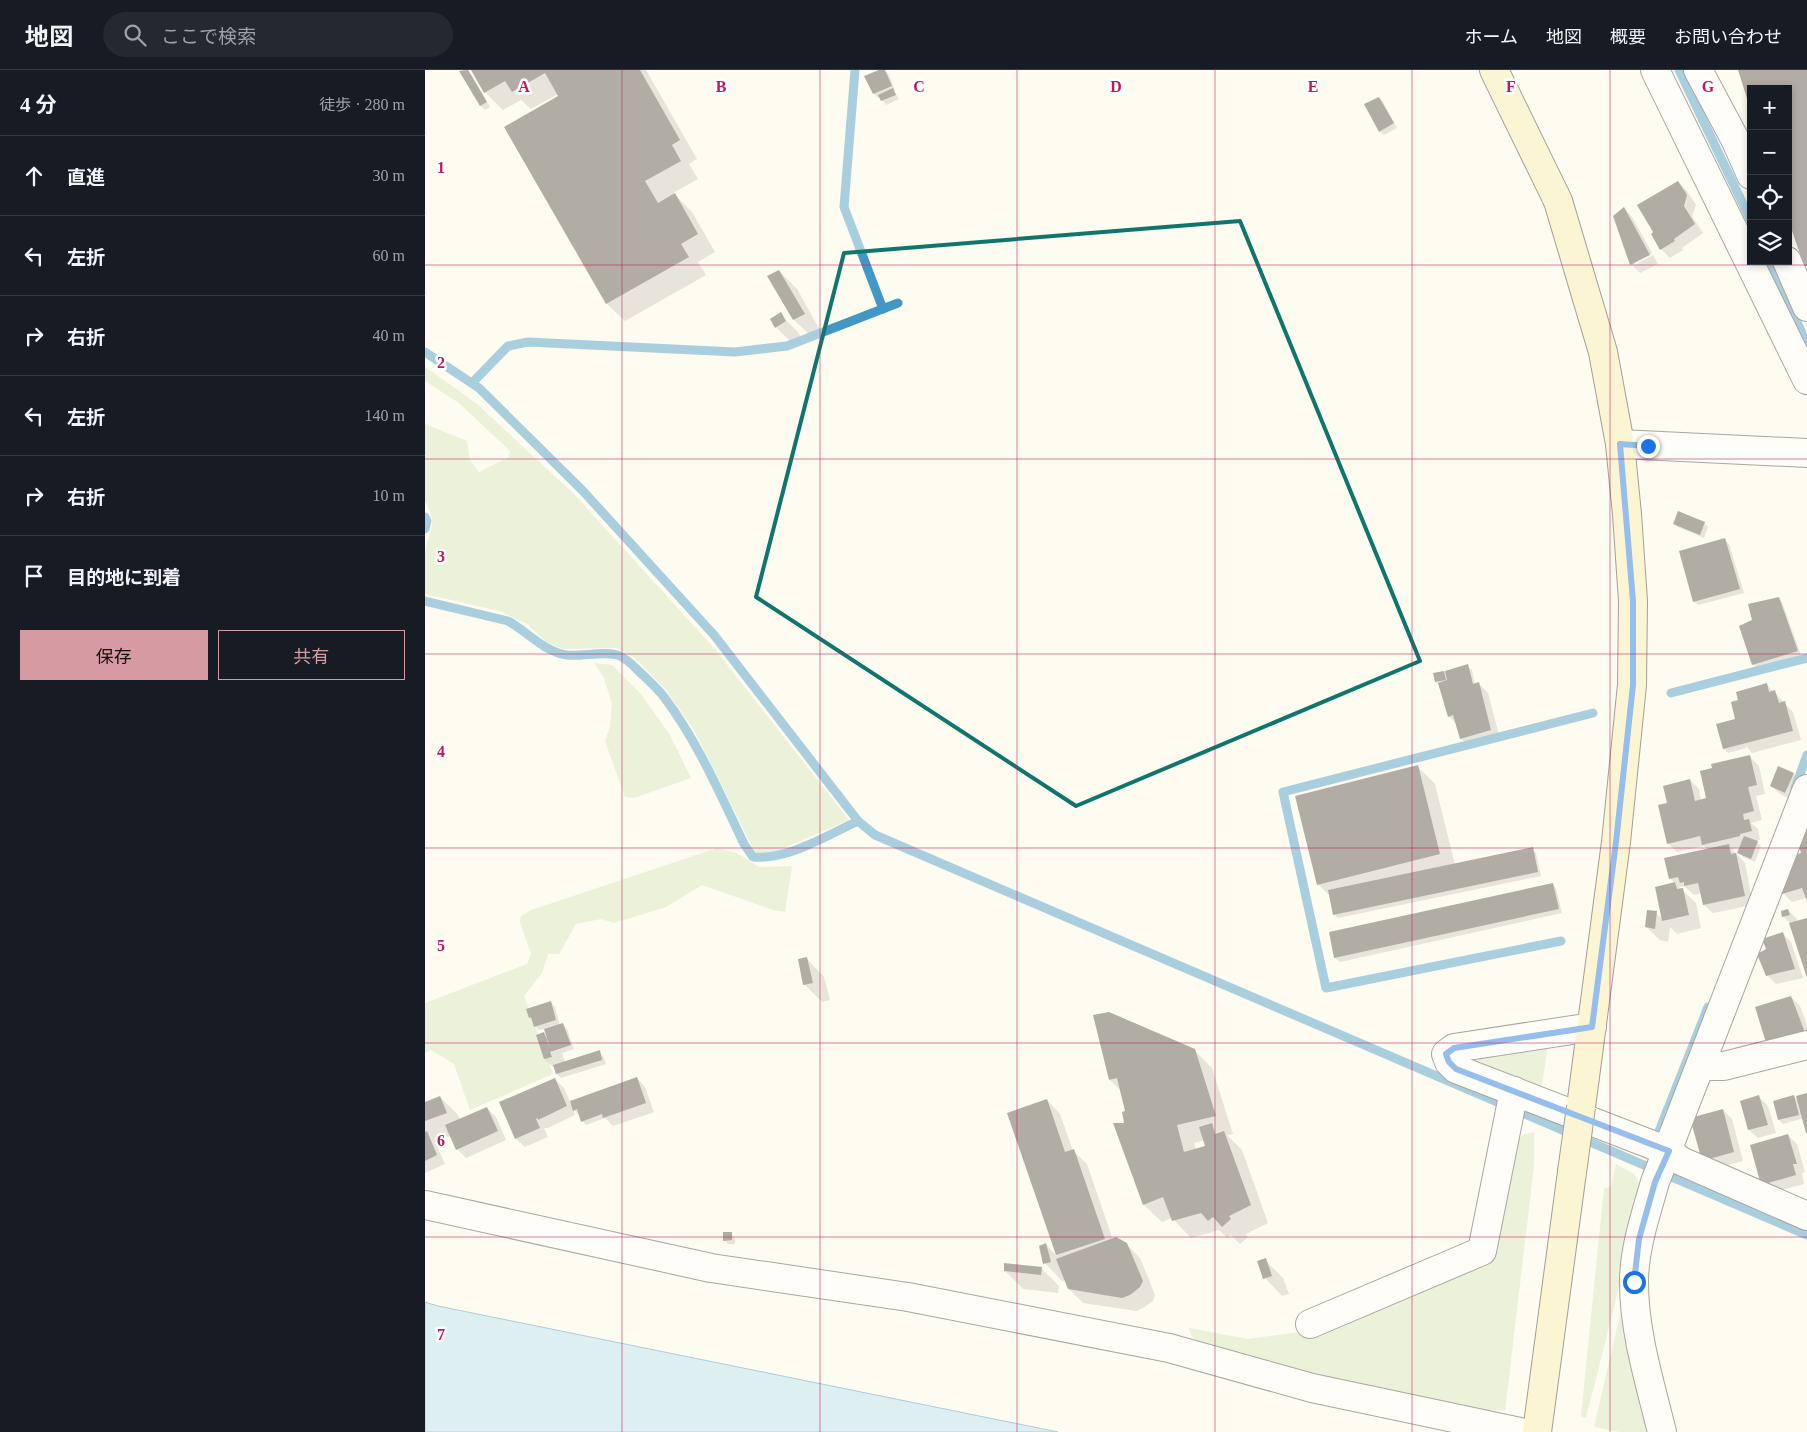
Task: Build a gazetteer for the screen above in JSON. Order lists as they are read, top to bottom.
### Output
{
  "page": {
    "header": "地図",
    "search": "ここで検索",
    "nav": [
      "ホーム",
      "地図",
      "概要",
      "お問い合わせ"
    ],
    "heading": ["4 分", "徒歩 · 280 m"],
    "map_buttons": ["+", "−"],
    "list": [
      ["直進", "30 m"],
      ["左折", "60 m"],
      ["右折", "40 m"],
      ["左折", "140 m"],
      ["右折", "10 m"],
      "目的地に到着"
    ],
    "buttons": ["保存", "共有"]
  },
  "grid": {
    "columns": [
      "A",
      "B",
      "C",
      "D",
      "E",
      "F",
      "G"
    ],
    "rows": [
      "1",
      "2",
      "3",
      "4",
      "5",
      "6",
      "7"
    ]
  }
}
